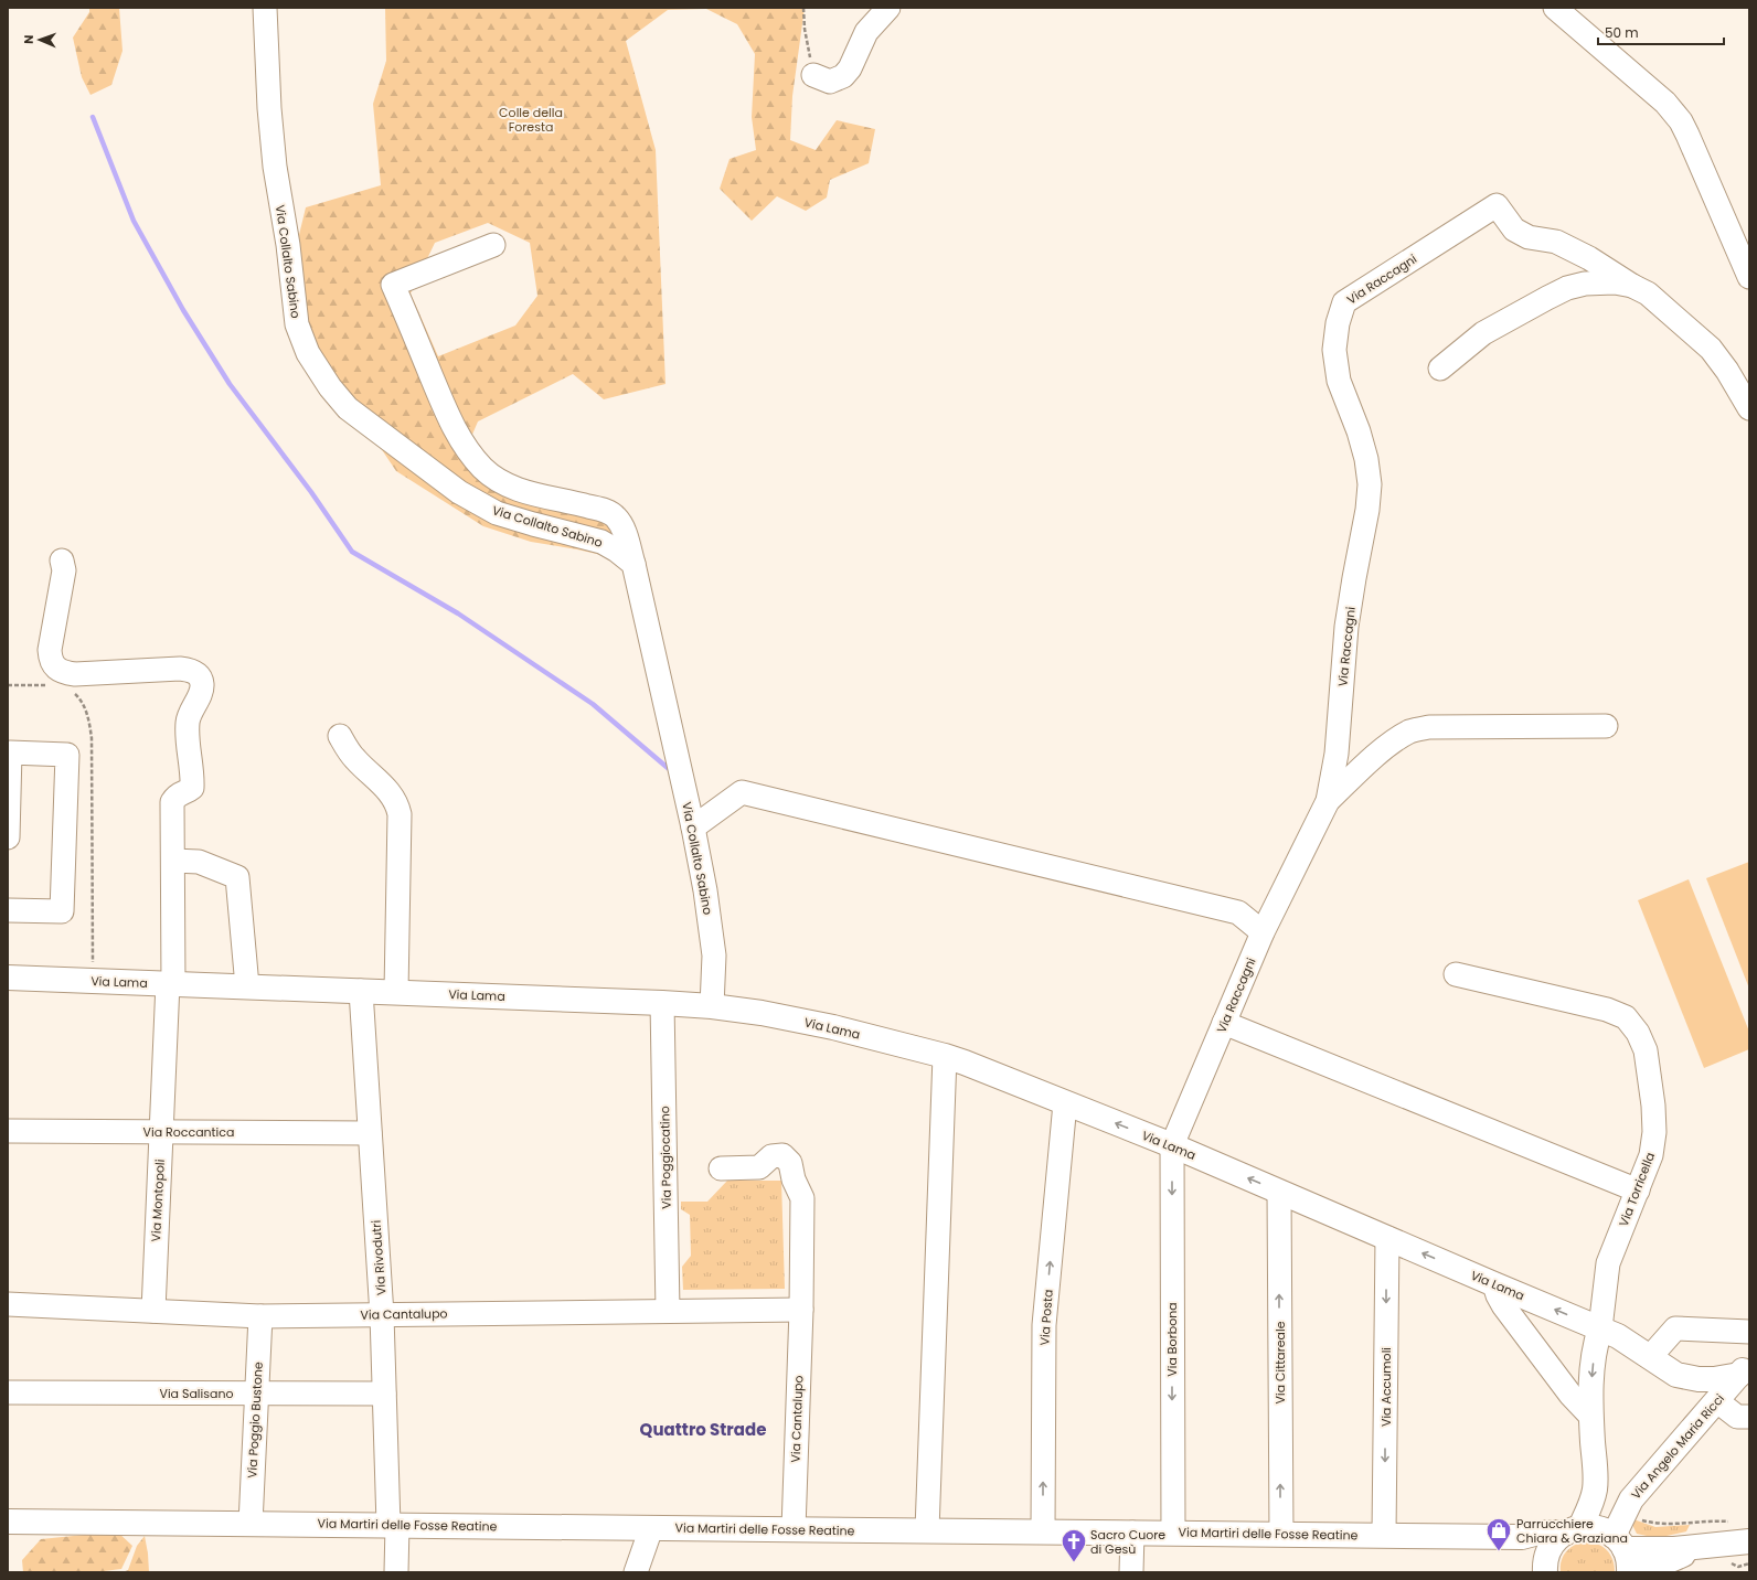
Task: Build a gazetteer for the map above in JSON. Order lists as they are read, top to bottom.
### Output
{
  "streets": {
    "main road": ["Via Lama", "Via Angelo Maria Ricci", "Via Martiri delle Fosse Reatine"],
    "street": [
      "Via Collalto Sabino",
      "Via Raccagni",
      "Via Roccantica",
      "Via Poggiocatino",
      "Via Torricella",
      "Via Montopoli",
      "Via Rivodutri",
      "Via Cantalupo",
      "Via Posta",
      "Via Borbona",
      "Via Cittareale",
      "Via Accumoli",
      "Via Salisano",
      "Via Poggio Bustone"
    ]
  },
  "crossings": [
    ["Via Collalto Sabino", "Via Lama"],
    ["Via Raccagni", "Via Lama"],
    ["Via Raccagni", "Via Borbona"],
    ["Via Lama", "Via Poggiocatino"],
    ["Via Lama", "Via Torricella"],
    ["Via Lama", "Via Montopoli"],
    ["Via Lama", "Via Rivodutri"],
    ["Via Lama", "Via Posta"],
    ["Via Lama", "Via Borbona"],
    ["Via Lama", "Via Cittareale"],
    ["Via Lama", "Via Accumoli"],
    ["Via Lama", "Via Angelo Maria Ricci"],
    ["Via Roccantica", "Via Montopoli"],
    ["Via Roccantica", "Via Rivodutri"],
    ["Via Poggiocatino", "Via Cantalupo"],
    ["Via Montopoli", "Via Cantalupo"],
    ["Via Rivodutri", "Via Cantalupo"],
    ["Via Rivodutri", "Via Salisano"],
    ["Via Rivodutri", "Via Martiri delle Fosse Reatine"],
    ["Via Cantalupo", "Via Poggio Bustone"],
    ["Via Cantalupo", "Via Martiri delle Fosse Reatine"],
    ["Via Posta", "Via Martiri delle Fosse Reatine"],
    ["Via Borbona", "Via Martiri delle Fosse Reatine"],
    ["Via Cittareale", "Via Martiri delle Fosse Reatine"],
    ["Via Accumoli", "Via Martiri delle Fosse Reatine"],
    ["Via Salisano", "Via Poggio Bustone"],
    ["Via Poggio Bustone", "Via Martiri delle Fosse Reatine"],
    ["Via Angelo Maria Ricci", "Via Martiri delle Fosse Reatine"]
  ],
  "one_way": ["Via Borbona", "Via Cittareale", "Via Accumoli"],
  "districts": ["Quattro Strade"],
  "parks": ["Colle della Foresta"],
  "places": {
    "shop": ["Parrucchiere Chiara & Graziana"],
    "church": ["Sacro Cuore di Gesù"]
  },
  "scale_bar": "50 m",
  "north": "left"
}
